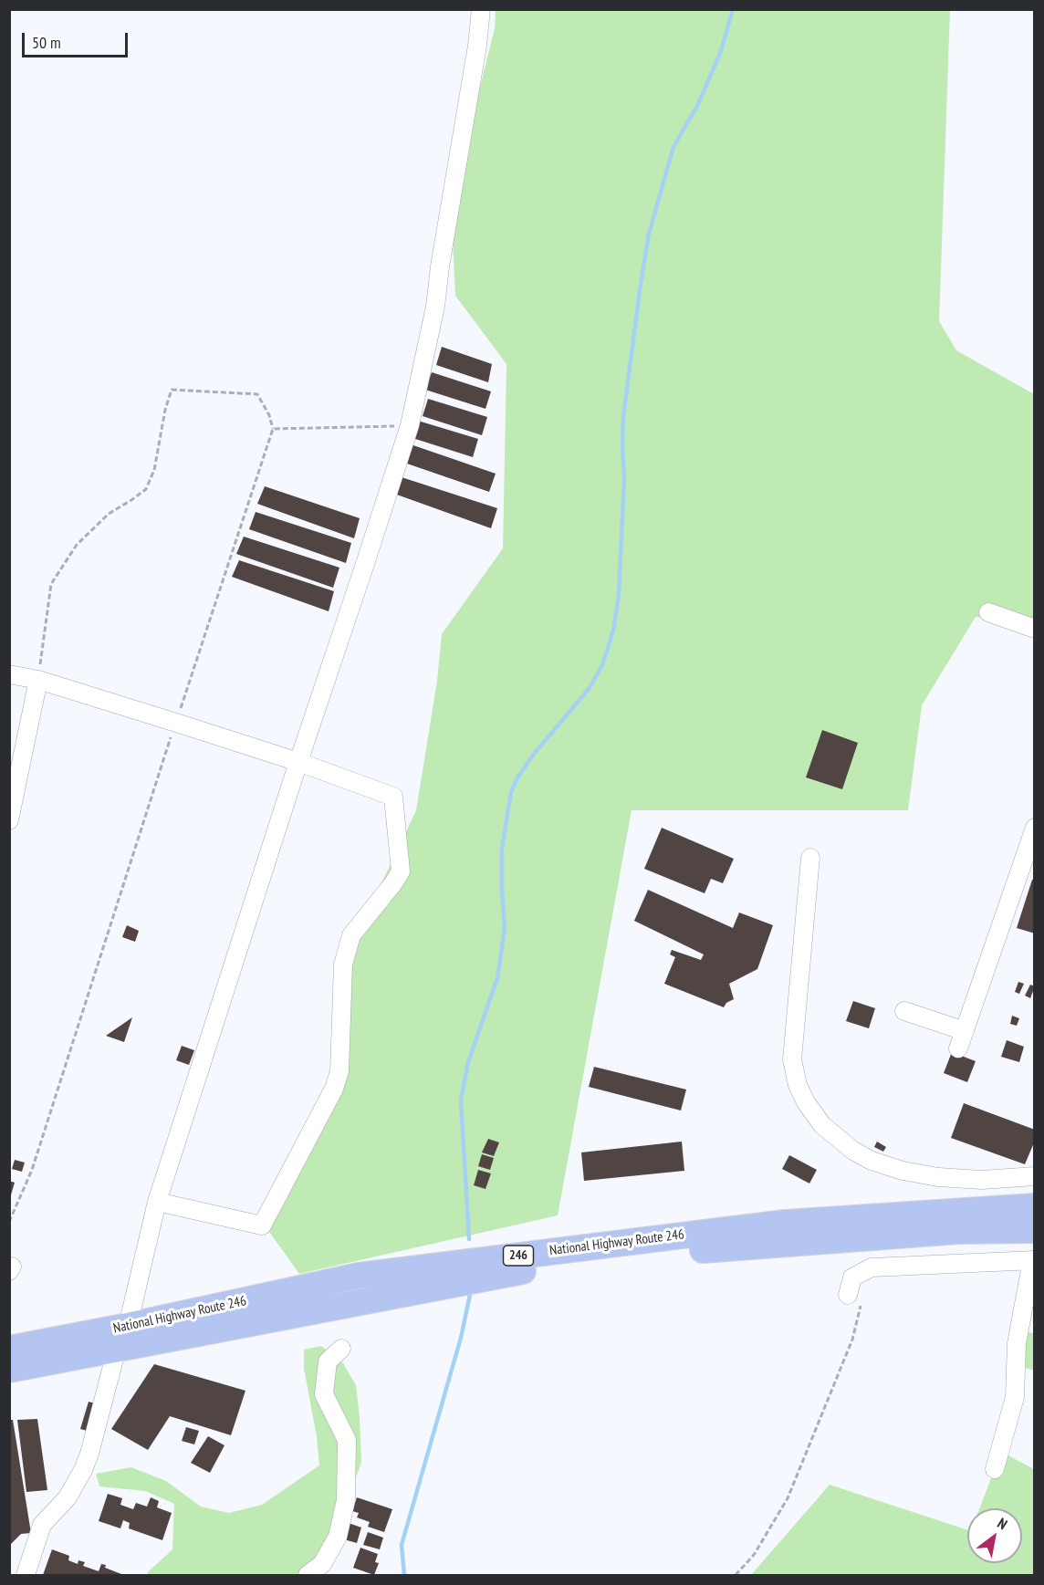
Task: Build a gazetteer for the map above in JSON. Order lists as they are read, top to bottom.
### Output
{
  "streets": {
    "highway": ["National Highway Route 246", "246"]
  },
  "scale_bar": "50 m",
  "north": "top right"
}
